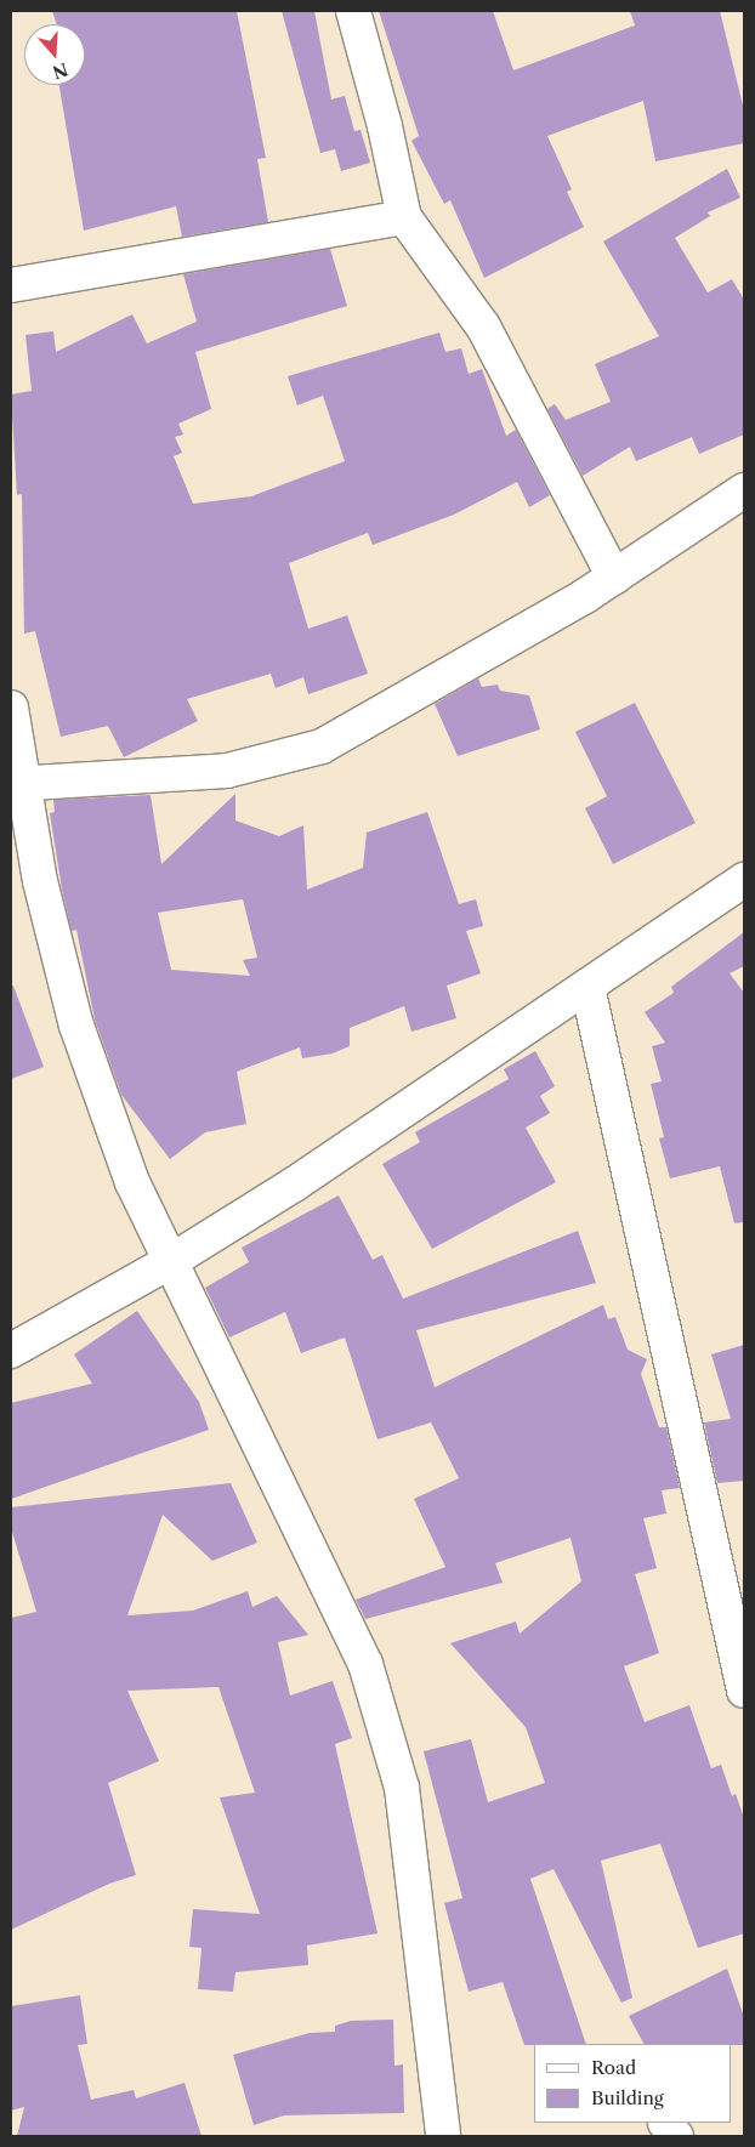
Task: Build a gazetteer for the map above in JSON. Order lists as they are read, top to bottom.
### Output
{
  "legend": ["Road", "Building"],
  "north": "bottom"
}
